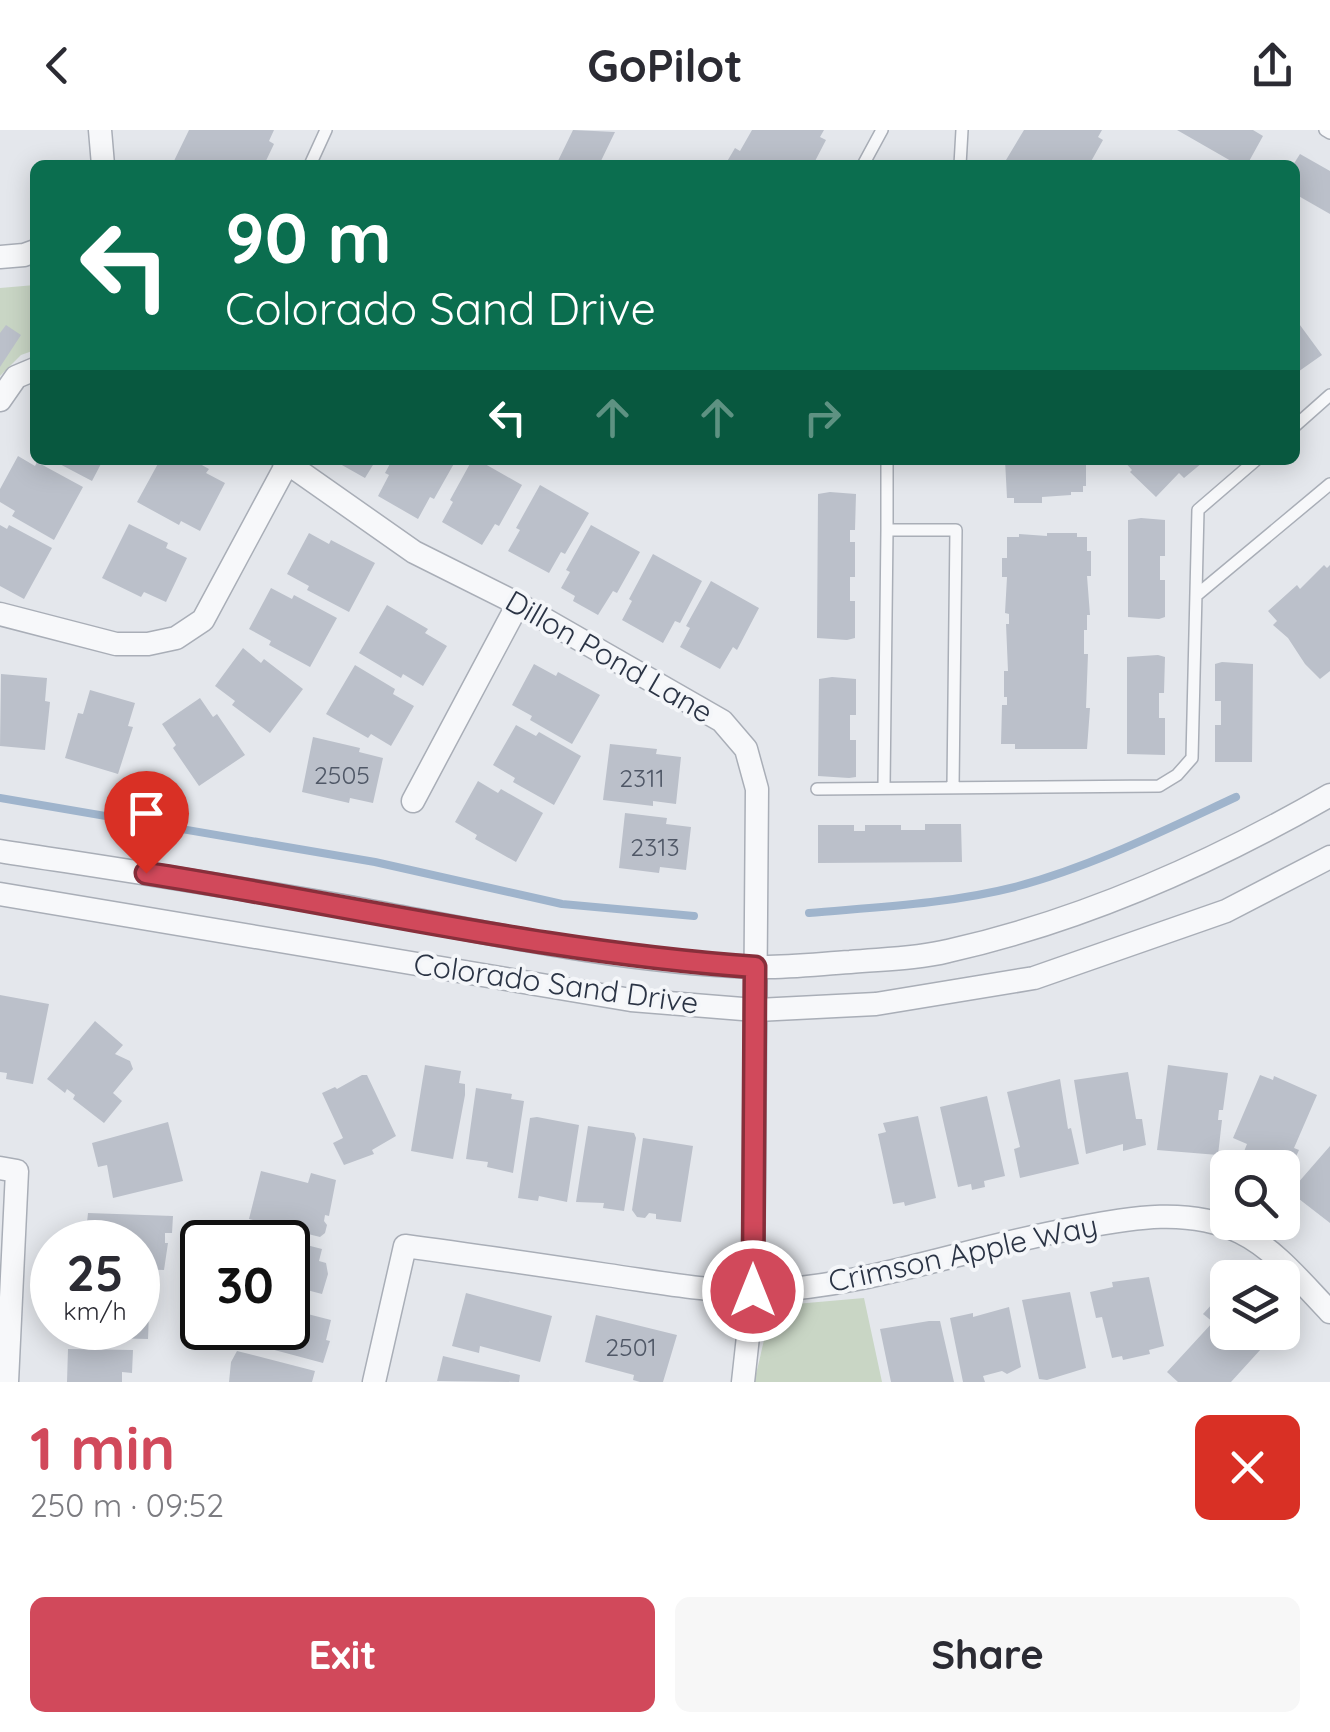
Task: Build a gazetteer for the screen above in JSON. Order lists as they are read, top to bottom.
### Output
{
  "streets": {
    "street": ["Dillon Pond Lane", "Colorado Sand Drive", "Crimson Apple Way"]
  },
  "crossings": [
    ["Dillon Pond Lane", "Colorado Sand Drive"],
    ["Dillon Pond Lane", "Crimson Apple Way"]
  ],
  "house_numbers": [
    "2505",
    "2311",
    "2313",
    "2501"
  ],
  "page": {
    "header": "GoPilot",
    "turn": ["90 m", "Colorado Sand Drive"],
    "speed": "25 km/h",
    "limit": "30",
    "heading": ["1 min", "250 m · 09:52"],
    "buttons": ["Exit", "Share"]
  }
}
